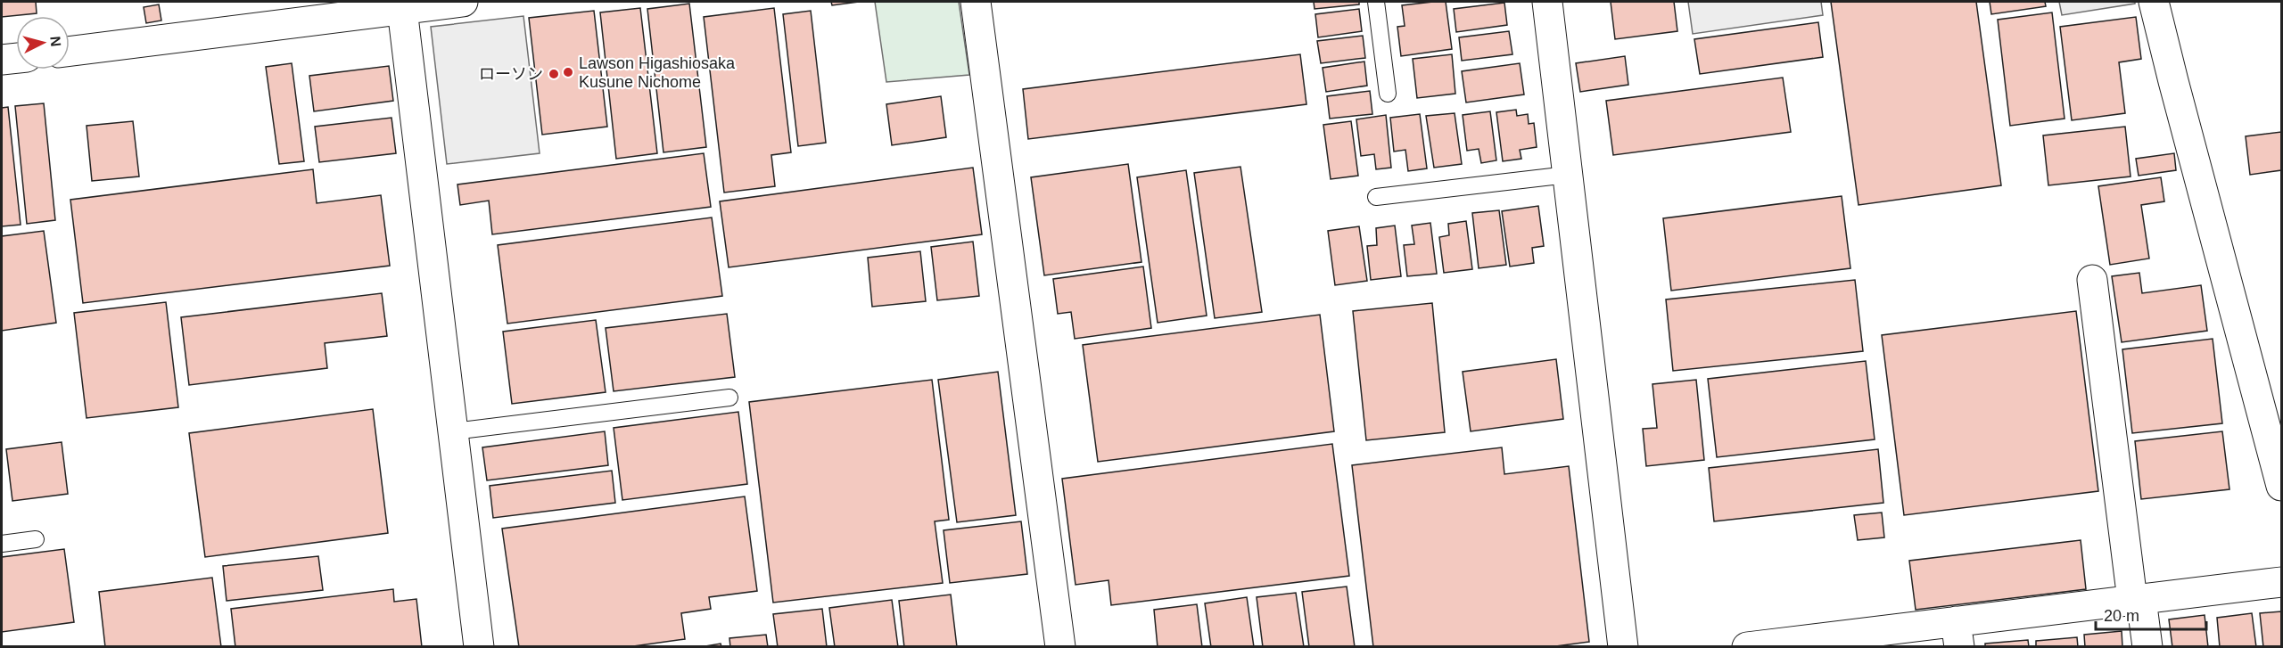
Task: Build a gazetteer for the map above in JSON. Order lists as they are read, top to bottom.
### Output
{
  "places": ["Lawson Higashiosaka Kusune Nichome", "ローソン"],
  "scale_bar": "20 m",
  "north": "right"
}
